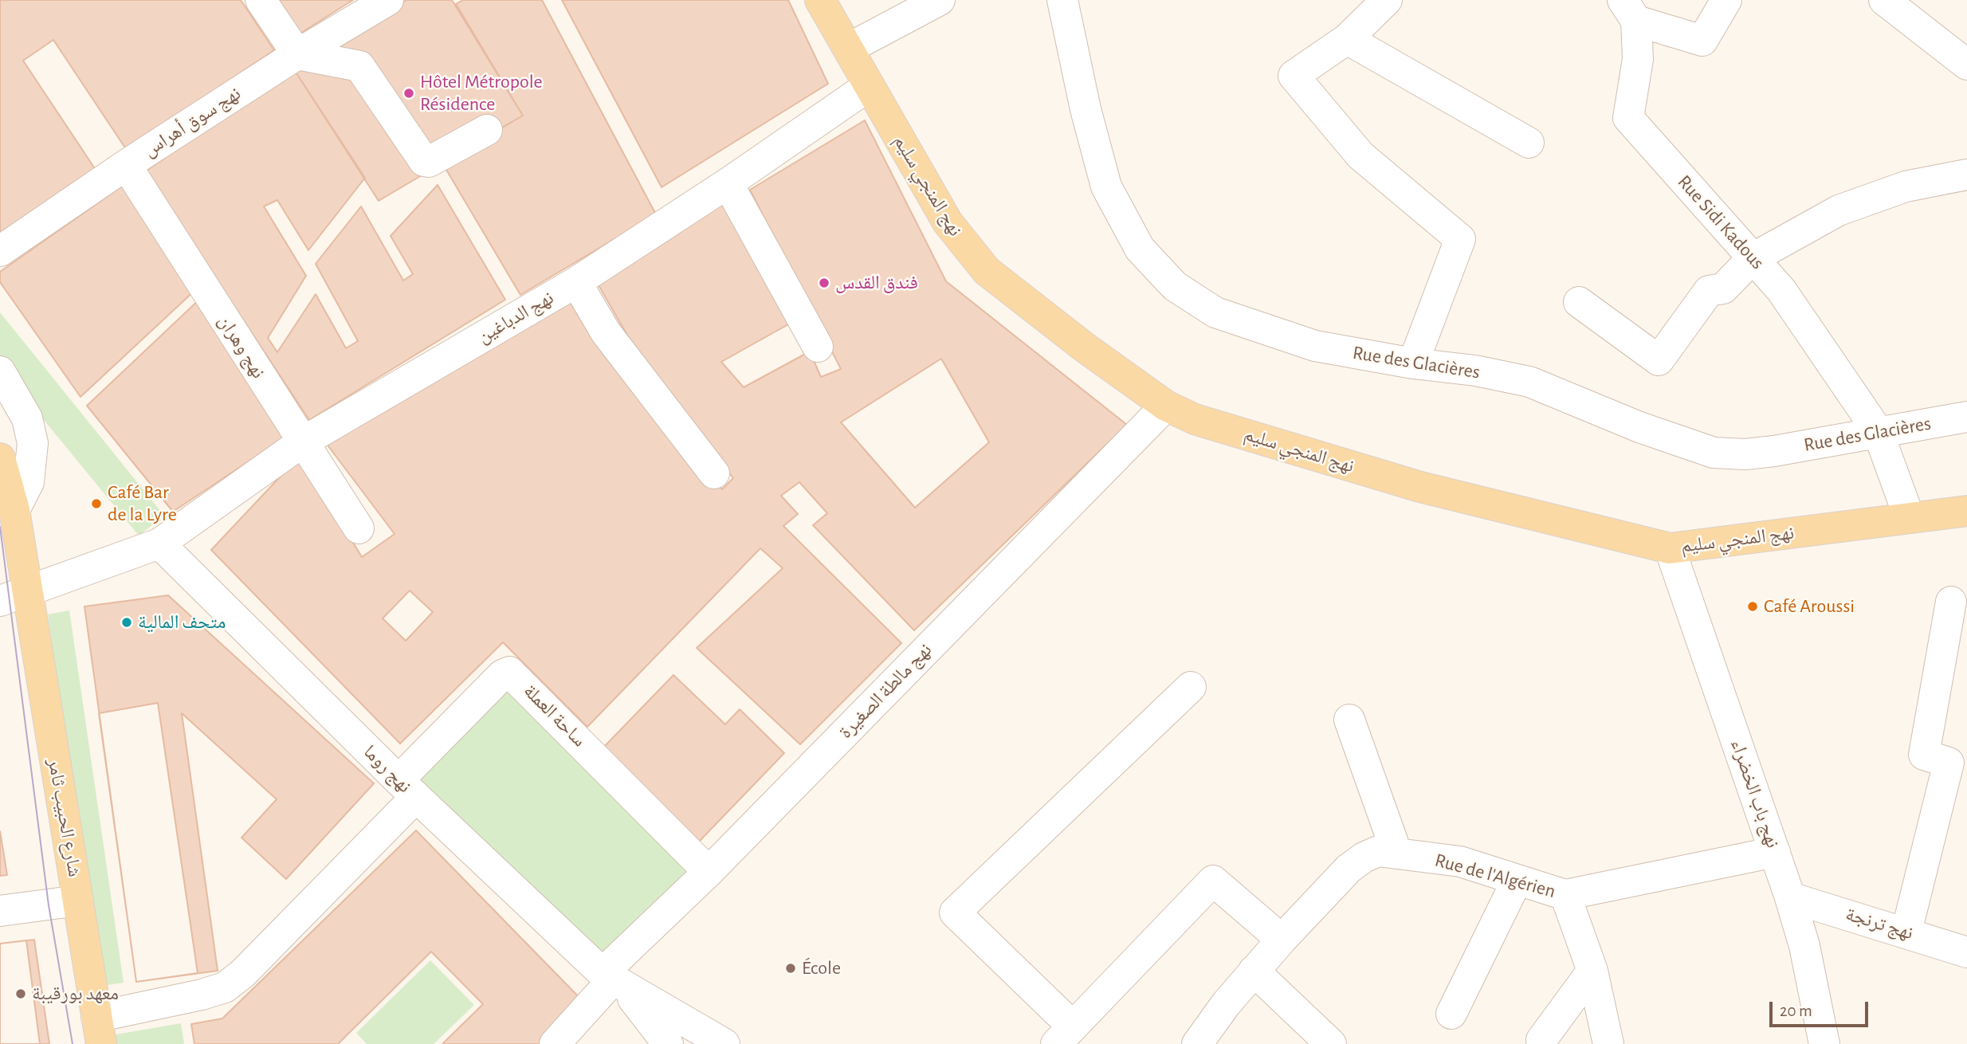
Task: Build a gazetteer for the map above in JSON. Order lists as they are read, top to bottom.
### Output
{
  "streets": {
    "main road": ["نهج المنجي سليم", "شارع الحبيب ثامر"],
    "street": [
      "نهج سوق أهراس",
      "Rue Sidi Kadous",
      "نهج الدباغين",
      "نهج وهران",
      "Rue des Glacières",
      "نهج مالطة الصغيرة",
      "ساحة العملة",
      "نهج روما",
      "نهج باب الخضراء",
      "Rue de l'Algérien",
      "نهج ترنجة"
    ]
  },
  "crossings": [
    ["نهج سوق أهراس", "نهج وهران"],
    ["نهج المنجي سليم", "Rue Sidi Kadous"],
    ["نهج المنجي سليم", "نهج الدباغين"],
    ["نهج المنجي سليم", "نهج مالطة الصغيرة"],
    ["نهج المنجي سليم", "نهج باب الخضراء"],
    ["Rue Sidi Kadous", "Rue des Glacières"],
    ["نهج الدباغين", "نهج وهران"],
    ["نهج الدباغين", "نهج روما"],
    ["نهج الدباغين", "شارع الحبيب ثامر"],
    ["نهج مالطة الصغيرة", "ساحة العملة"],
    ["نهج مالطة الصغيرة", "نهج روما"],
    ["ساحة العملة", "نهج روما"],
    ["نهج باب الخضراء", "Rue de l'Algérien"],
    ["نهج باب الخضراء", "نهج ترنجة"]
  ],
  "places": [
    "Hôtel Métropole Résidence",
    "فندق القدس",
    "Café Bar de la Lyre",
    "Café Aroussi",
    "متحف المالية",
    "École",
    "معهد بورقيبة"
  ],
  "scale_bar": "20 m"
}
